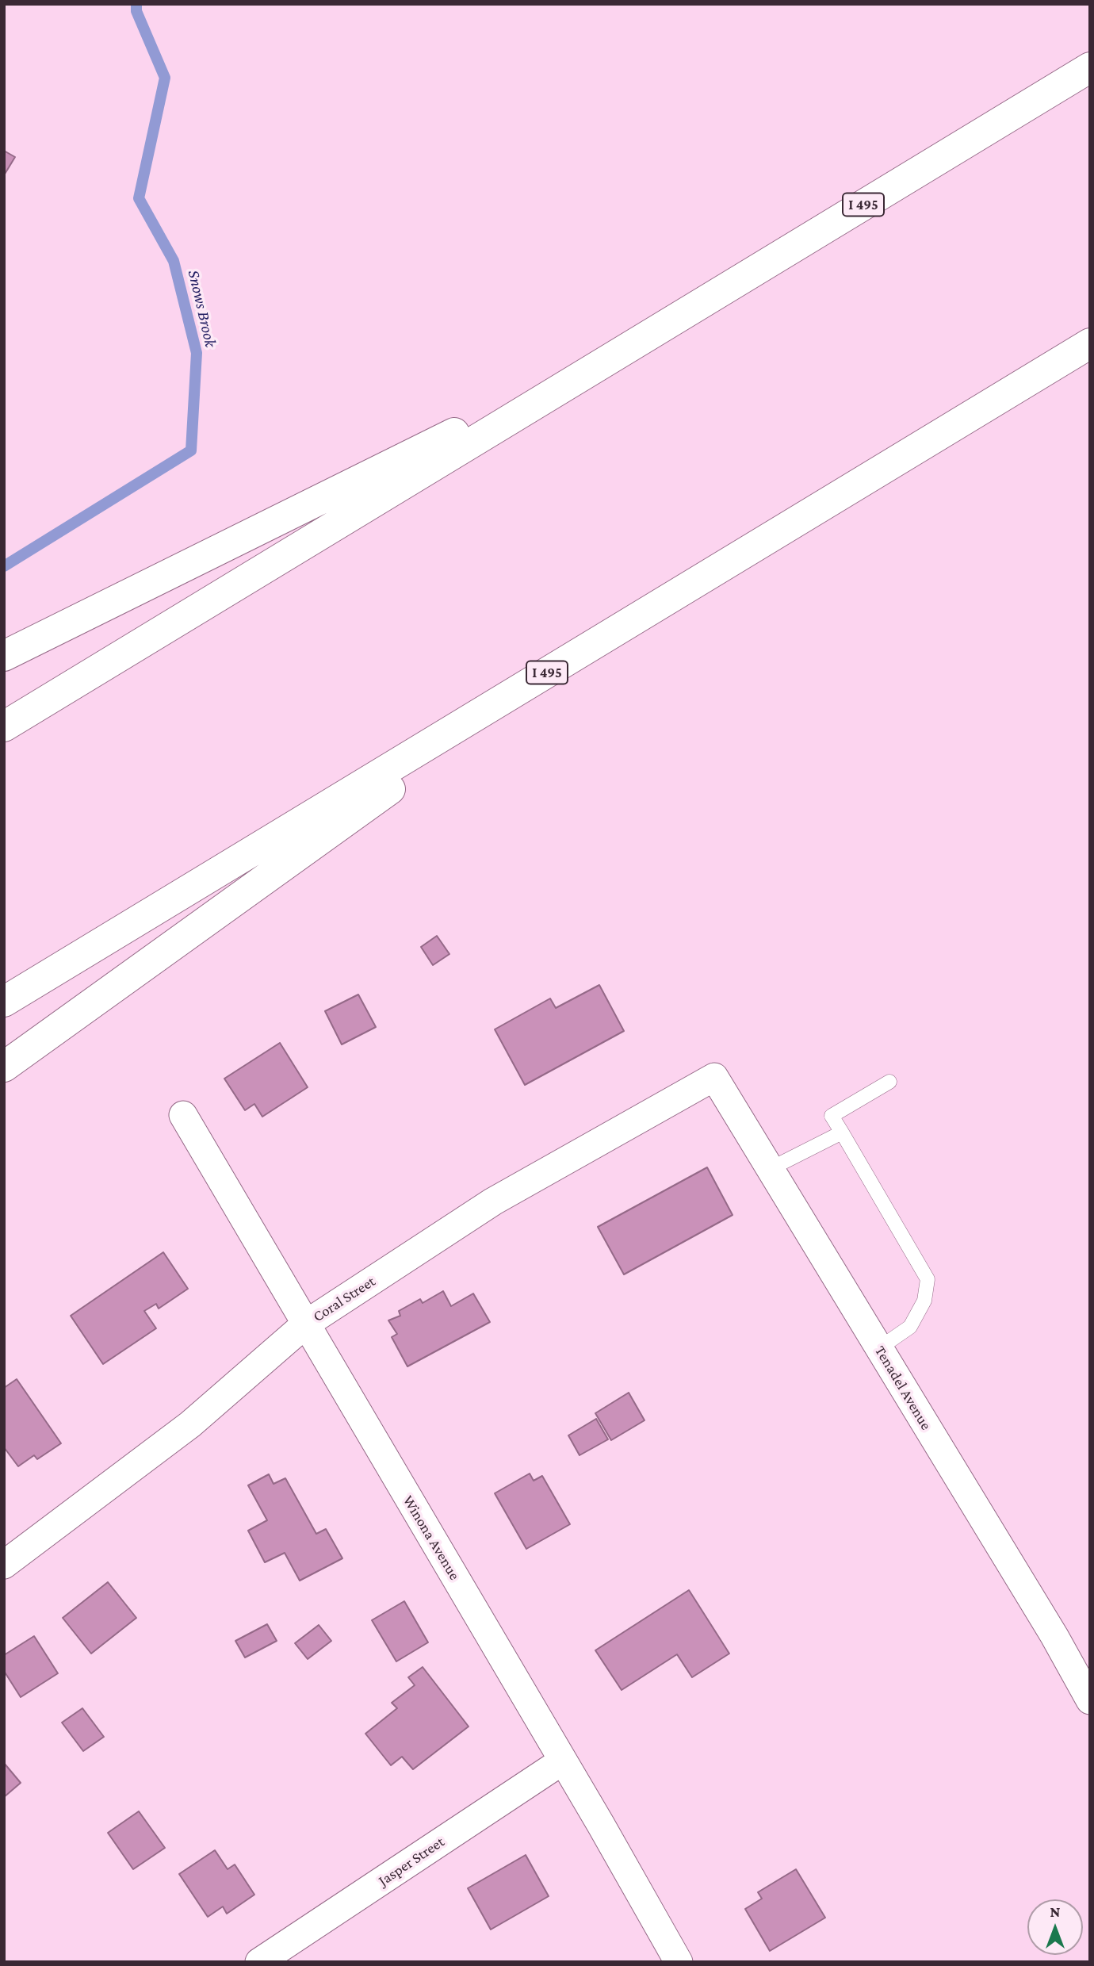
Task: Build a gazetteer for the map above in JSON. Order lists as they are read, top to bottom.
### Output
{
  "streets": {
    "highway": ["I 495"],
    "street": [
      "Coral Street",
      "Tenadel Avenue",
      "Winona Avenue",
      "Jasper Street"
    ]
  },
  "crossings": [
    ["Coral Street", "Tenadel Avenue"],
    ["Coral Street", "Winona Avenue"],
    ["Winona Avenue", "Jasper Street"]
  ],
  "water": ["Snows Brook"],
  "north": "top"
}
